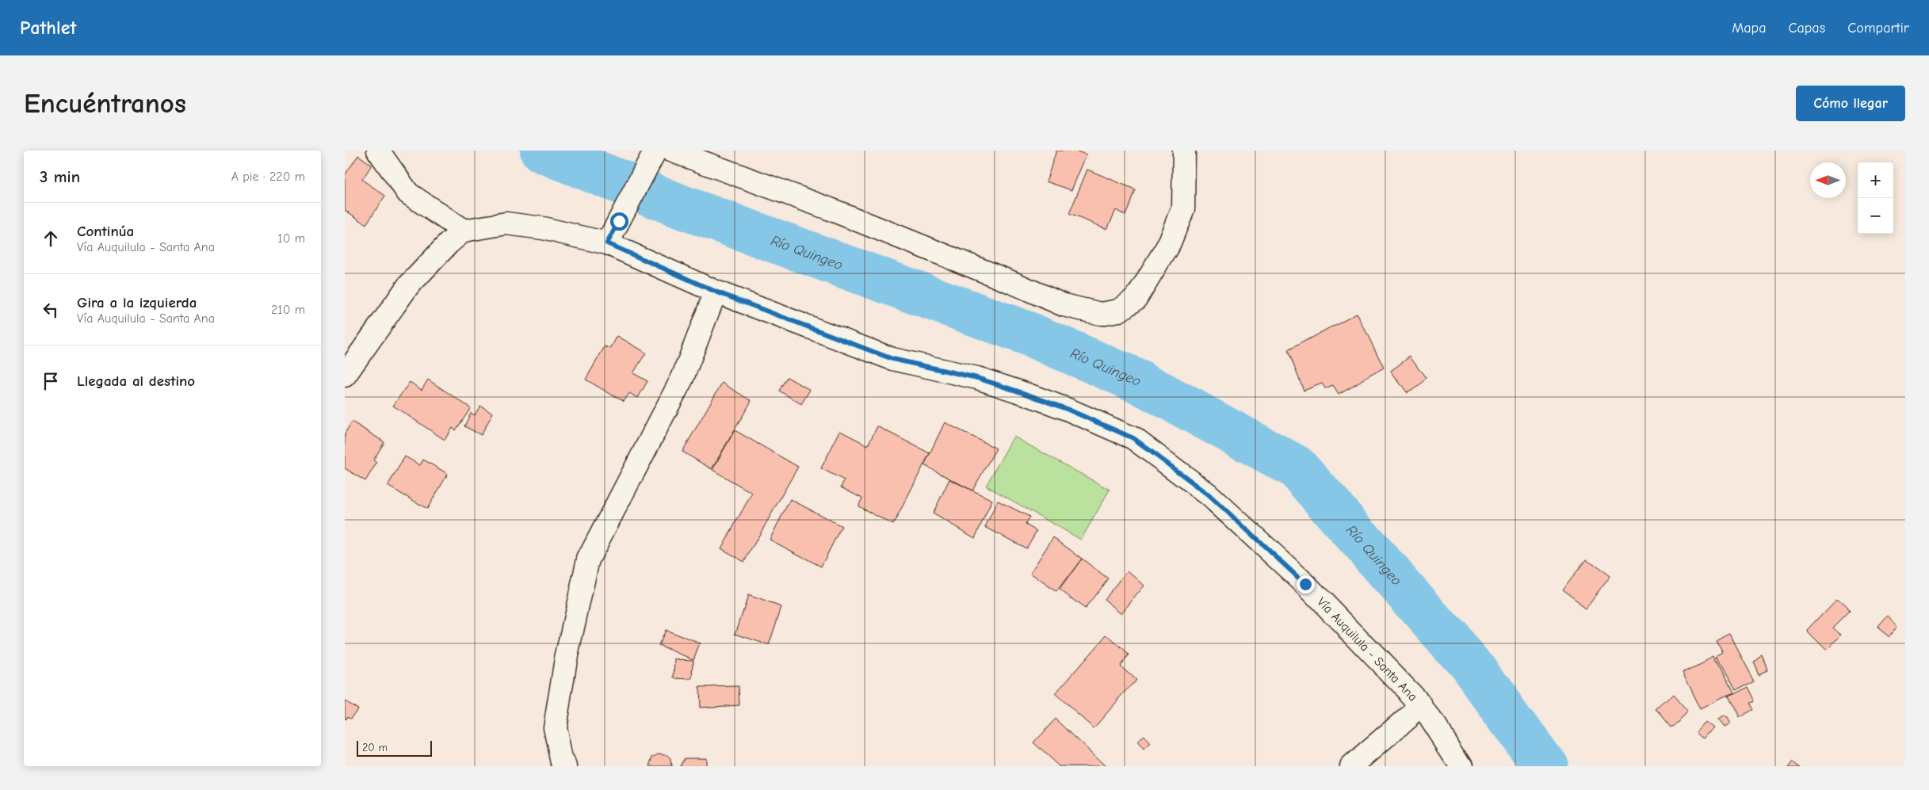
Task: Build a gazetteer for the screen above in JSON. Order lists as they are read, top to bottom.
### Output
{
  "streets": {
    "street": ["Vía Auquilula - Santa Ana"]
  },
  "water": ["Río Quingeo"],
  "scale_bar": "20 m",
  "north": "left",
  "page": {
    "header": "Pathlet",
    "nav": ["Mapa", "Capas", "Compartir"],
    "buttons": "Cómo llegar",
    "title": "Encuéntranos",
    "heading": ["3 min", "A pie · 220 m"],
    "map_buttons": ["+", "−"],
    "list": [
      ["Continúa", "Vía Auquilula - Santa Ana", "10 m"],
      ["Gira a la izquierda", "Vía Auquilula - Santa Ana", "210 m"],
      "Llegada al destino"
    ],
    "scale": "20 m"
  }
}
